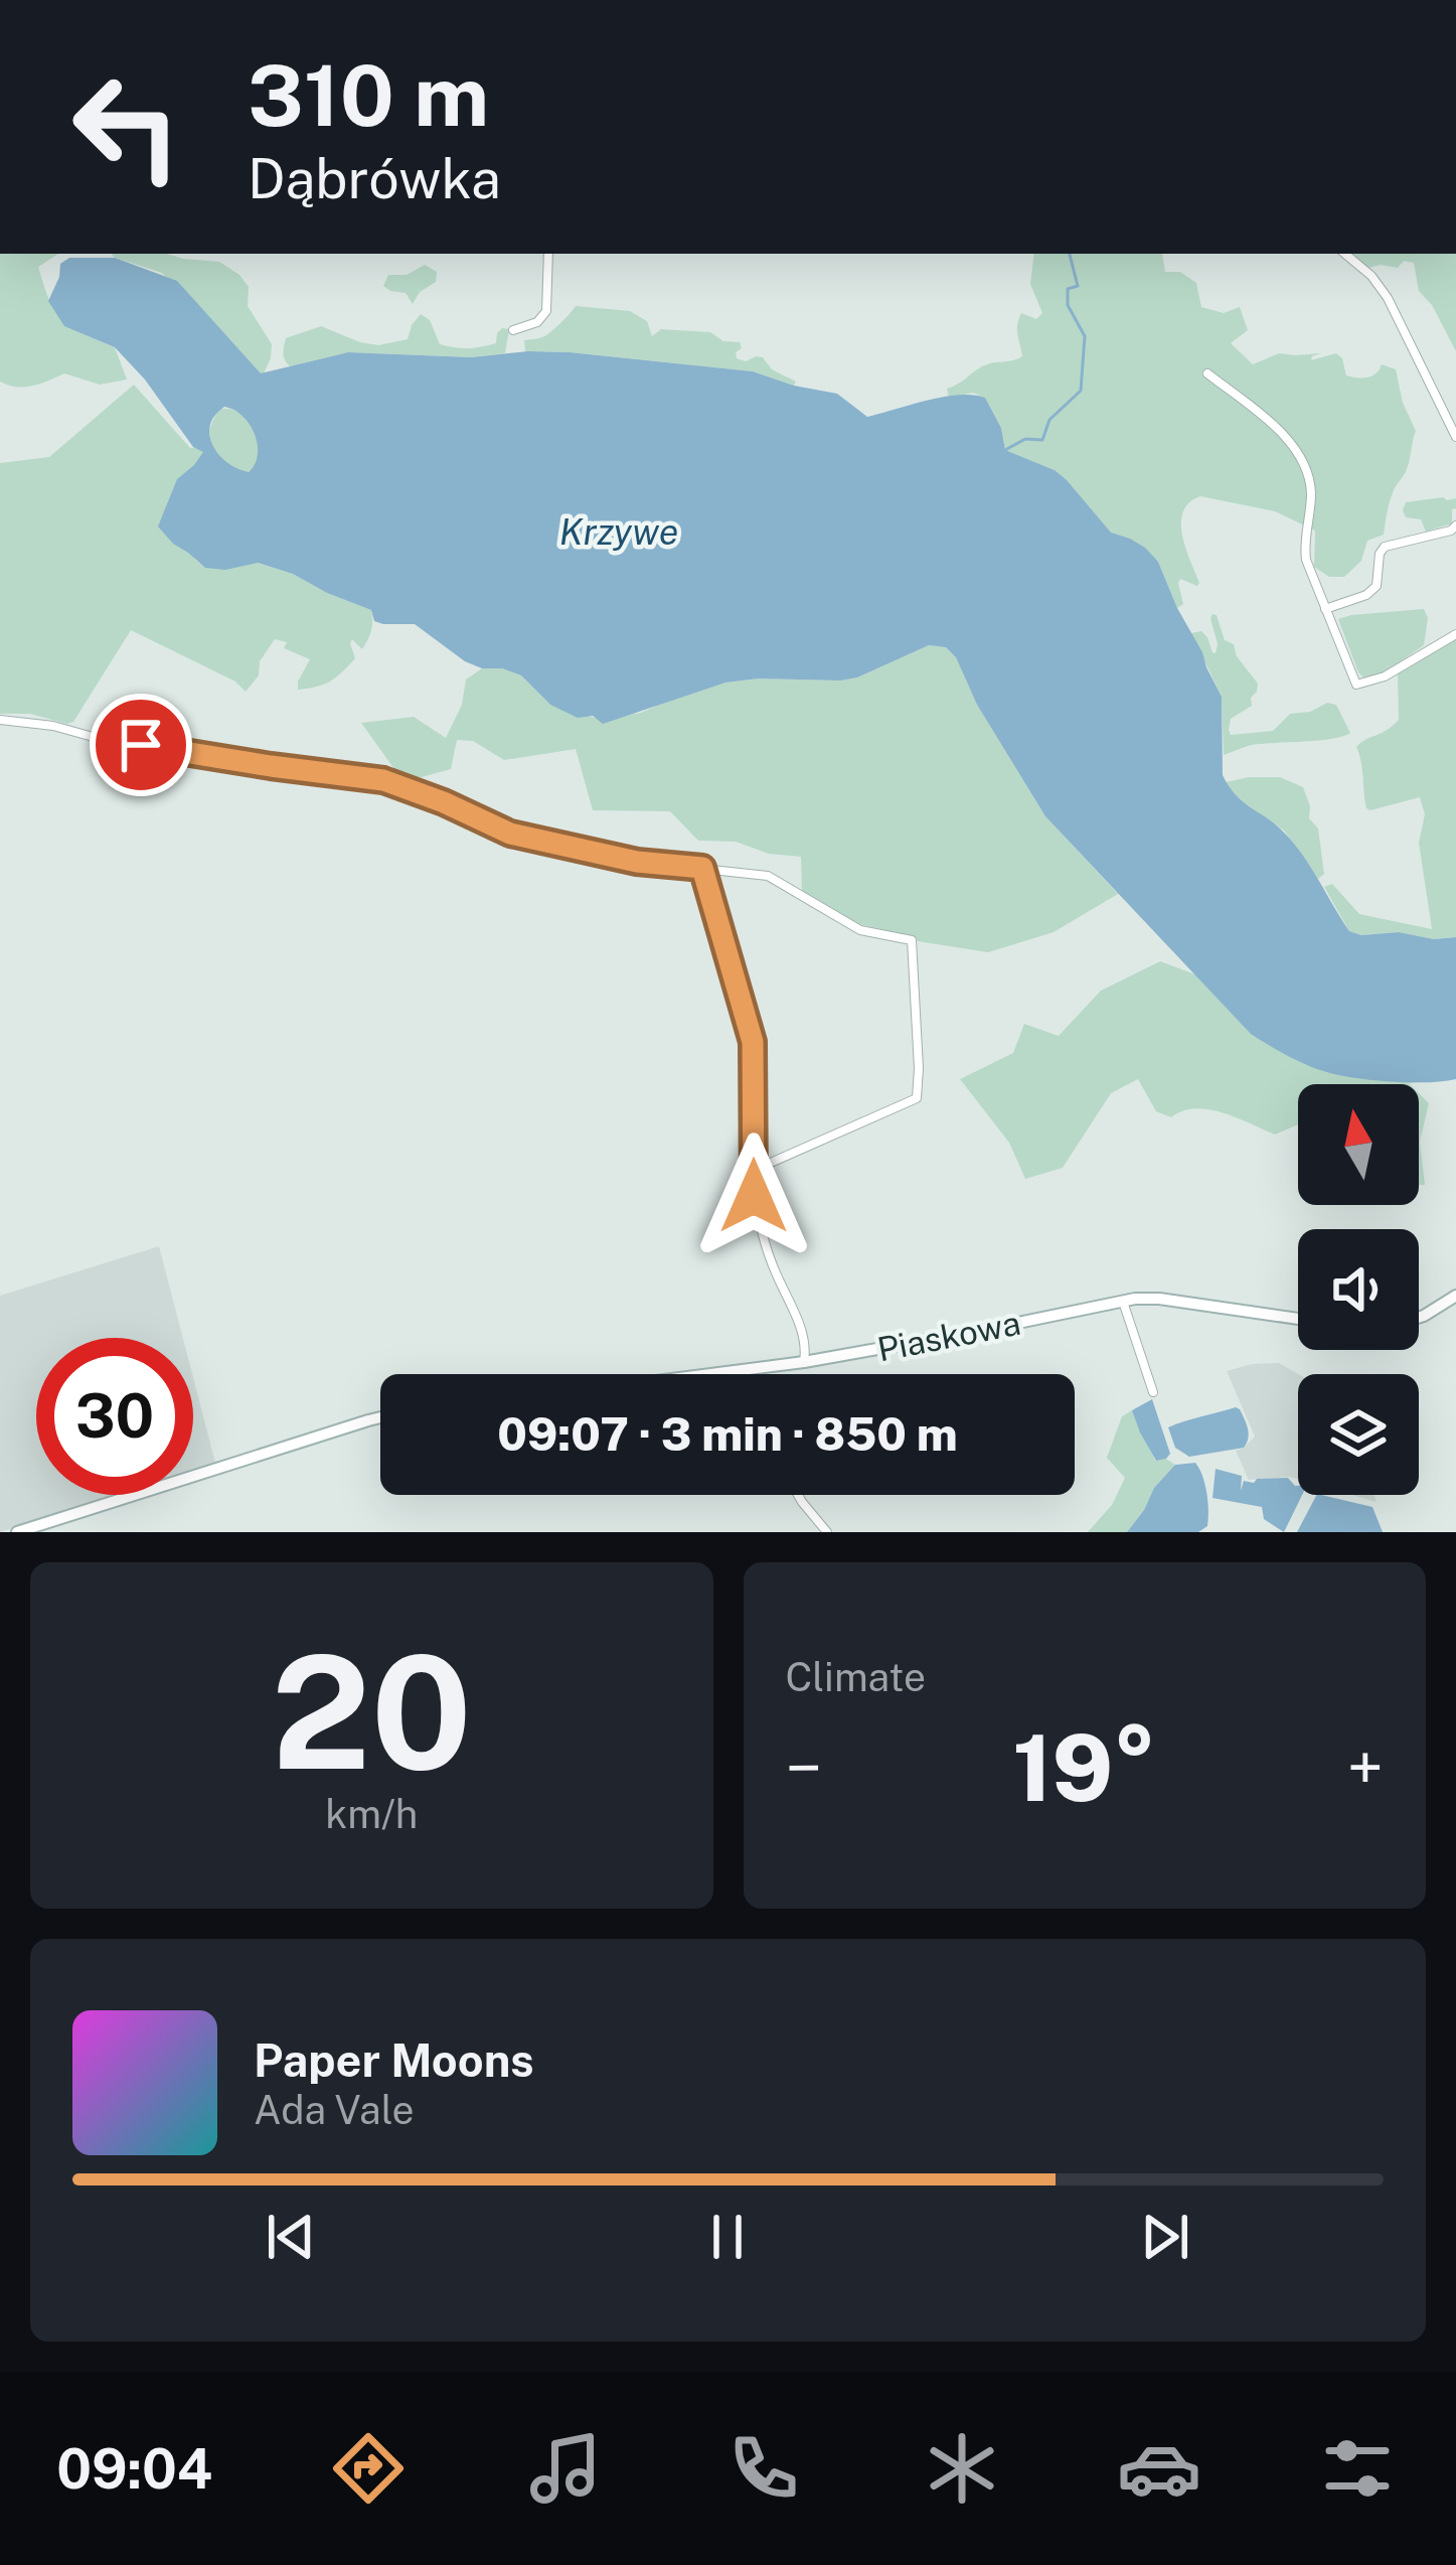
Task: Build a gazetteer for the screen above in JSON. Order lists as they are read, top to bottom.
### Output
{
  "streets": {
    "street": ["Piaskowa"]
  },
  "water": ["Krzywe"],
  "north": "top",
  "page": {
    "turn": ["310 m", "Dąbrówka"],
    "limit": "30",
    "trip": "09:07 · 3 min · 850 m",
    "tile": [
      ["20", "km/h"],
      "Climate"
    ],
    "heat": ["−", "19°", "+"],
    "song": ["Paper Moons", "Ada Vale"],
    "tabs": "09:04"
  }
}
